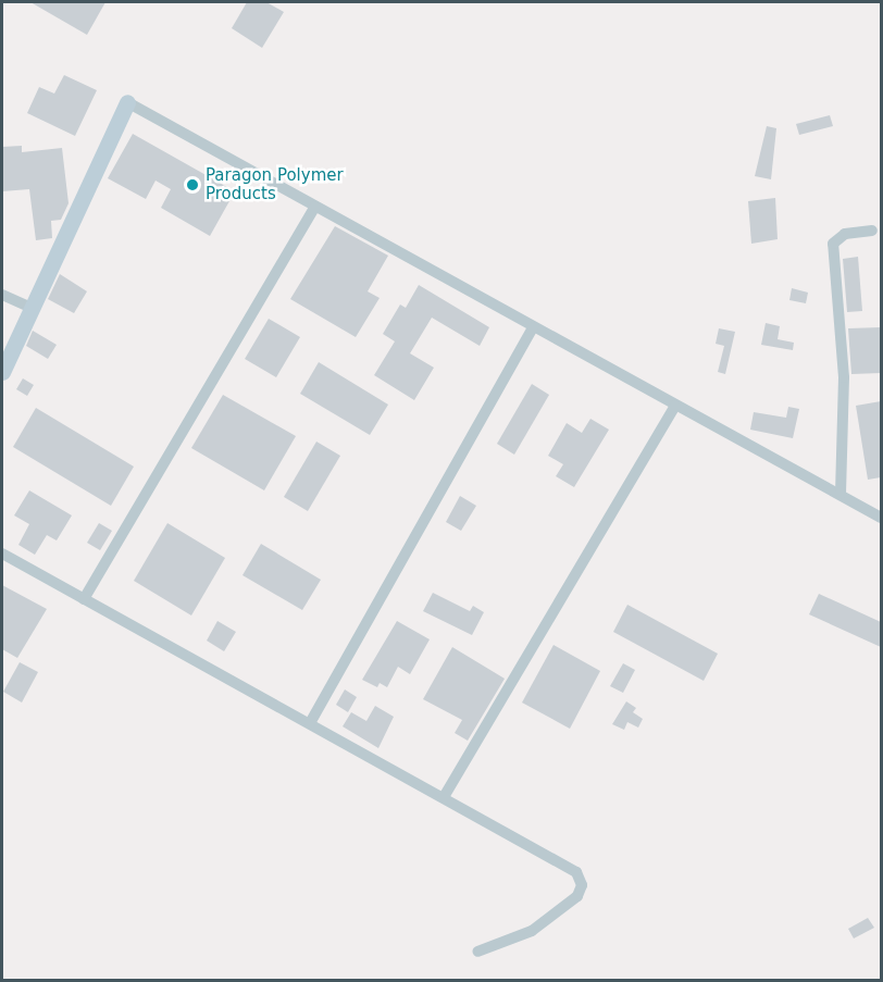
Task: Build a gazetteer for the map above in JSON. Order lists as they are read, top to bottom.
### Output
{
  "places": ["Paragon Polymer Products"]
}
